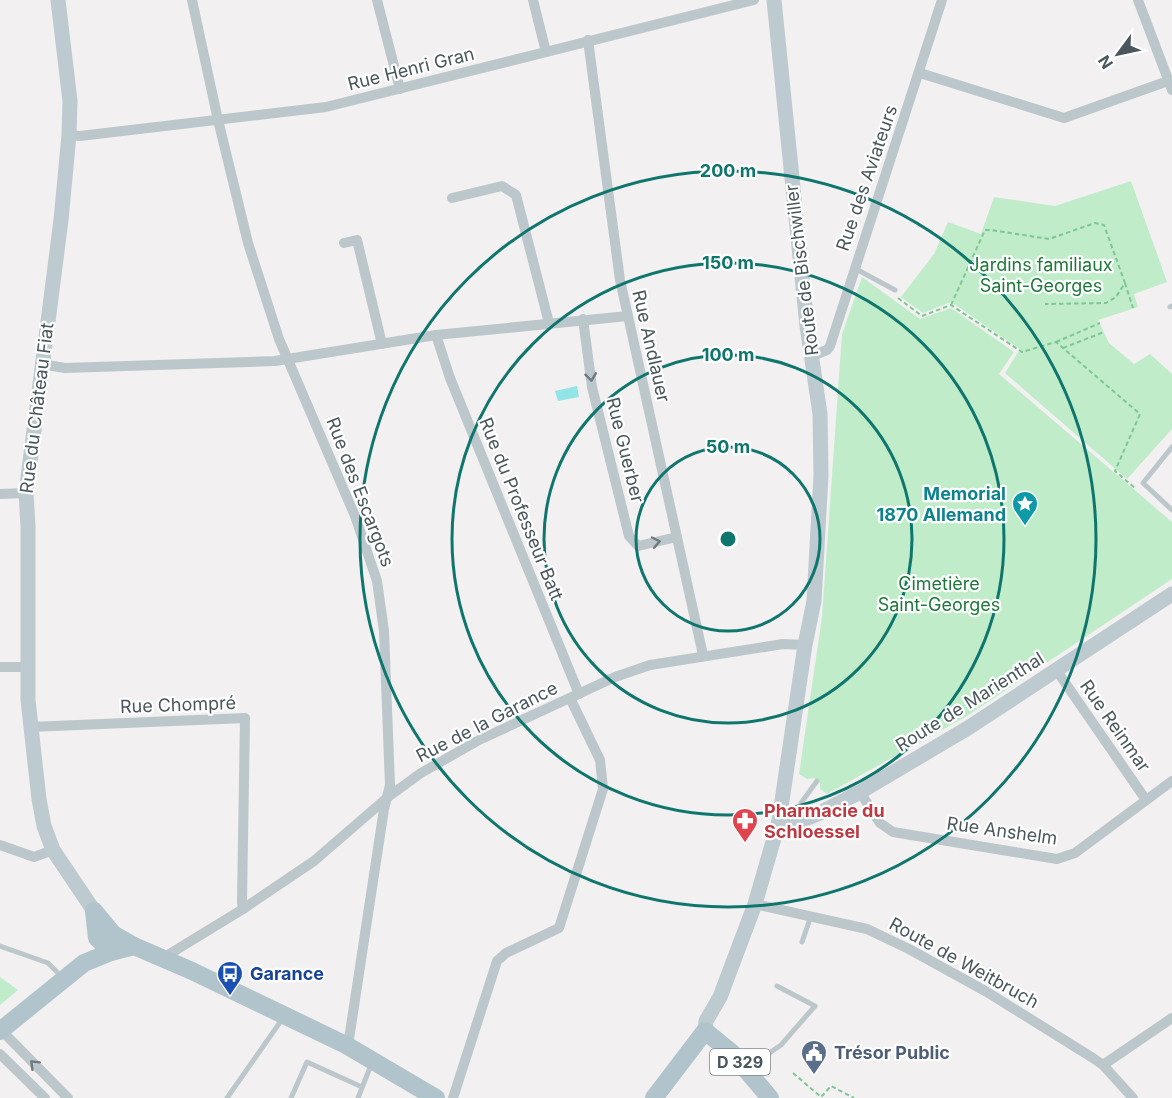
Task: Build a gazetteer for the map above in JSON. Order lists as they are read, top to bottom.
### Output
{
  "streets": {
    "main road": ["Route de Bischwiller", "Rue du Château Fiat", "D 329"],
    "street": [
      "Rue Henri Gran",
      "Rue des Aviateurs",
      "Rue Andlauer",
      "Rue Guerber",
      "Rue des Escargots",
      "Rue du Professeur Batt",
      "Route de Marienthal",
      "Rue Chompré",
      "Rue de la Garance",
      "Rue Reinmar",
      "Rue Anshelm",
      "Route de Weitbruch"
    ]
  },
  "crossings": [
    ["Rue Henri Gran", "Rue Andlauer"],
    ["Rue Henri Gran", "Rue du Château Fiat"],
    ["Rue Henri Gran", "Rue des Escargots"],
    ["Rue des Aviateurs", "Route de Bischwiller"],
    ["Route de Bischwiller", "Route de Marienthal"],
    ["Route de Bischwiller", "Rue de la Garance"],
    ["Route de Bischwiller", "Route de Weitbruch"],
    ["Route de Bischwiller", "D 329"],
    ["Rue Andlauer", "Rue Guerber"],
    ["Rue Andlauer", "Rue de la Garance"],
    ["Rue du Château Fiat", "Rue Chompré"],
    ["Rue des Escargots", "Rue de la Garance"],
    ["Rue du Professeur Batt", "Rue de la Garance"],
    ["Route de Marienthal", "Rue Reinmar"],
    ["Route de Marienthal", "Rue Anshelm"],
    ["Rue Chompré", "Rue de la Garance"],
    ["Rue Reinmar", "Rue Anshelm"]
  ],
  "one_way": ["Rue Guerber"],
  "parks": ["Jardins familiaux Saint-Georges", "Cimetière Saint-Georges"],
  "places": {
    "place": ["Memorial 1870 Allemand"],
    "pharmacy": ["Pharmacie du Schloessel"],
    "bus stop": ["Garance"],
    "public building": ["Trésor Public"]
  },
  "north": "bottom left",
  "rings": [
    "200 m",
    "150 m",
    "100 m",
    "50 m"
  ]
}
